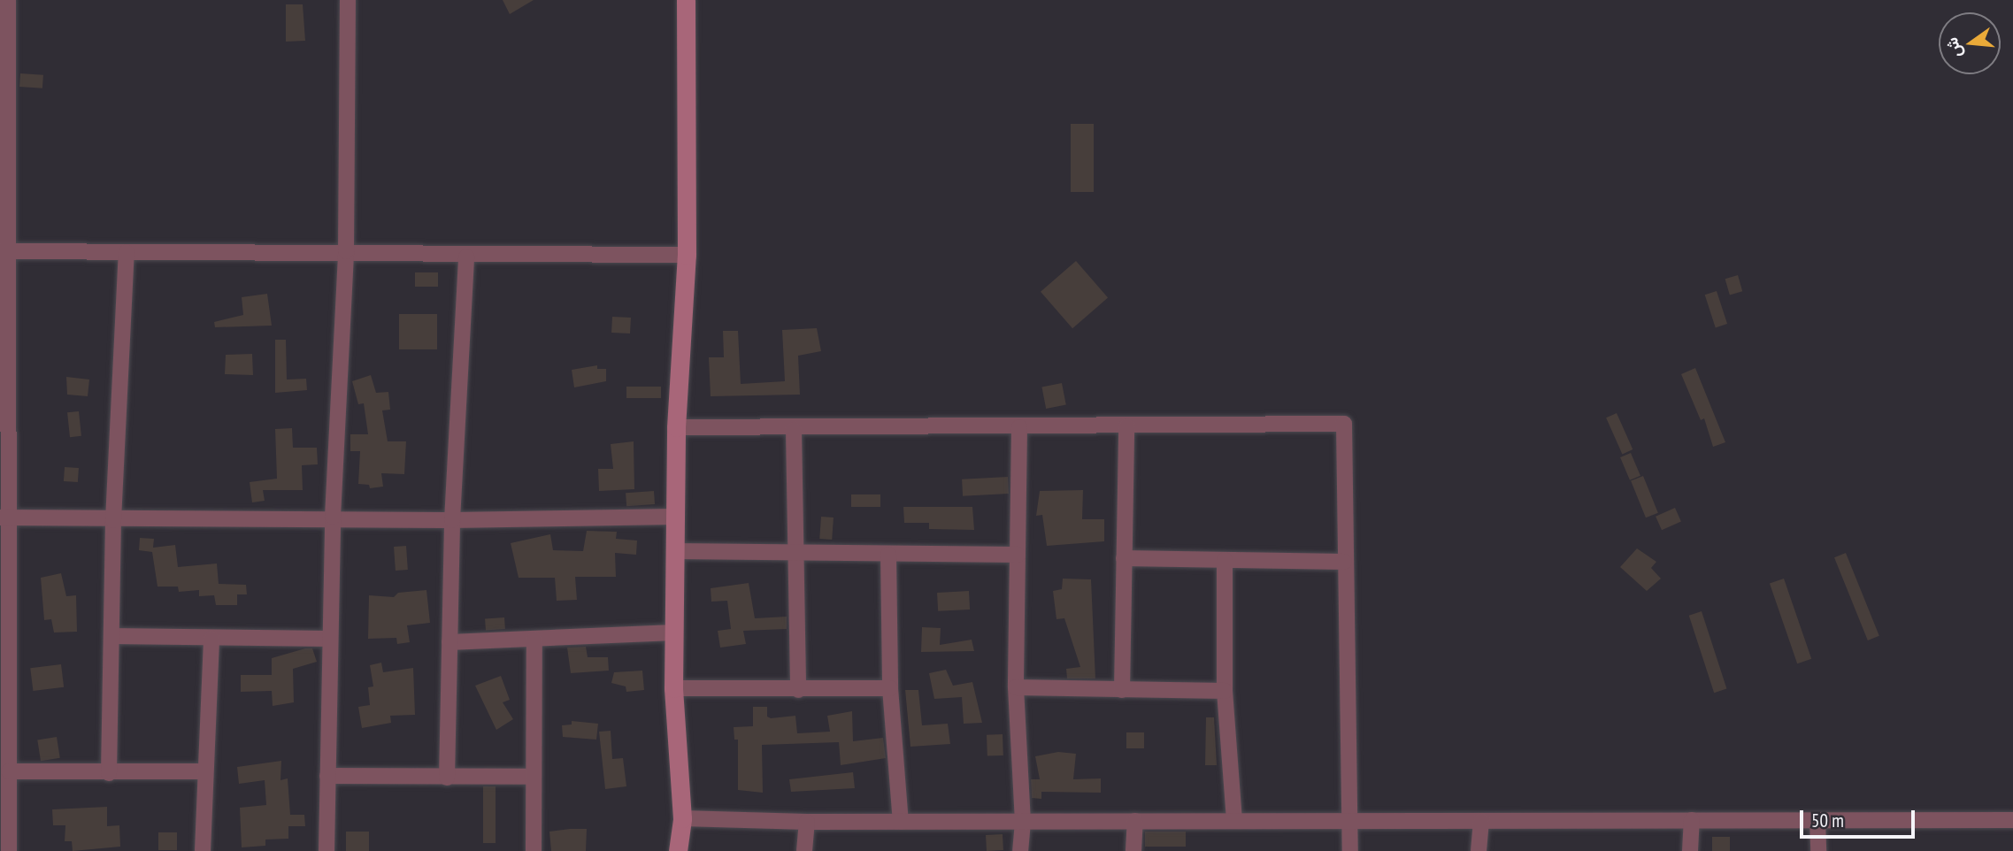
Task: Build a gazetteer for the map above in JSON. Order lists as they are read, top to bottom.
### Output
{
  "scale_bar": "50 m",
  "north": "left"
}
